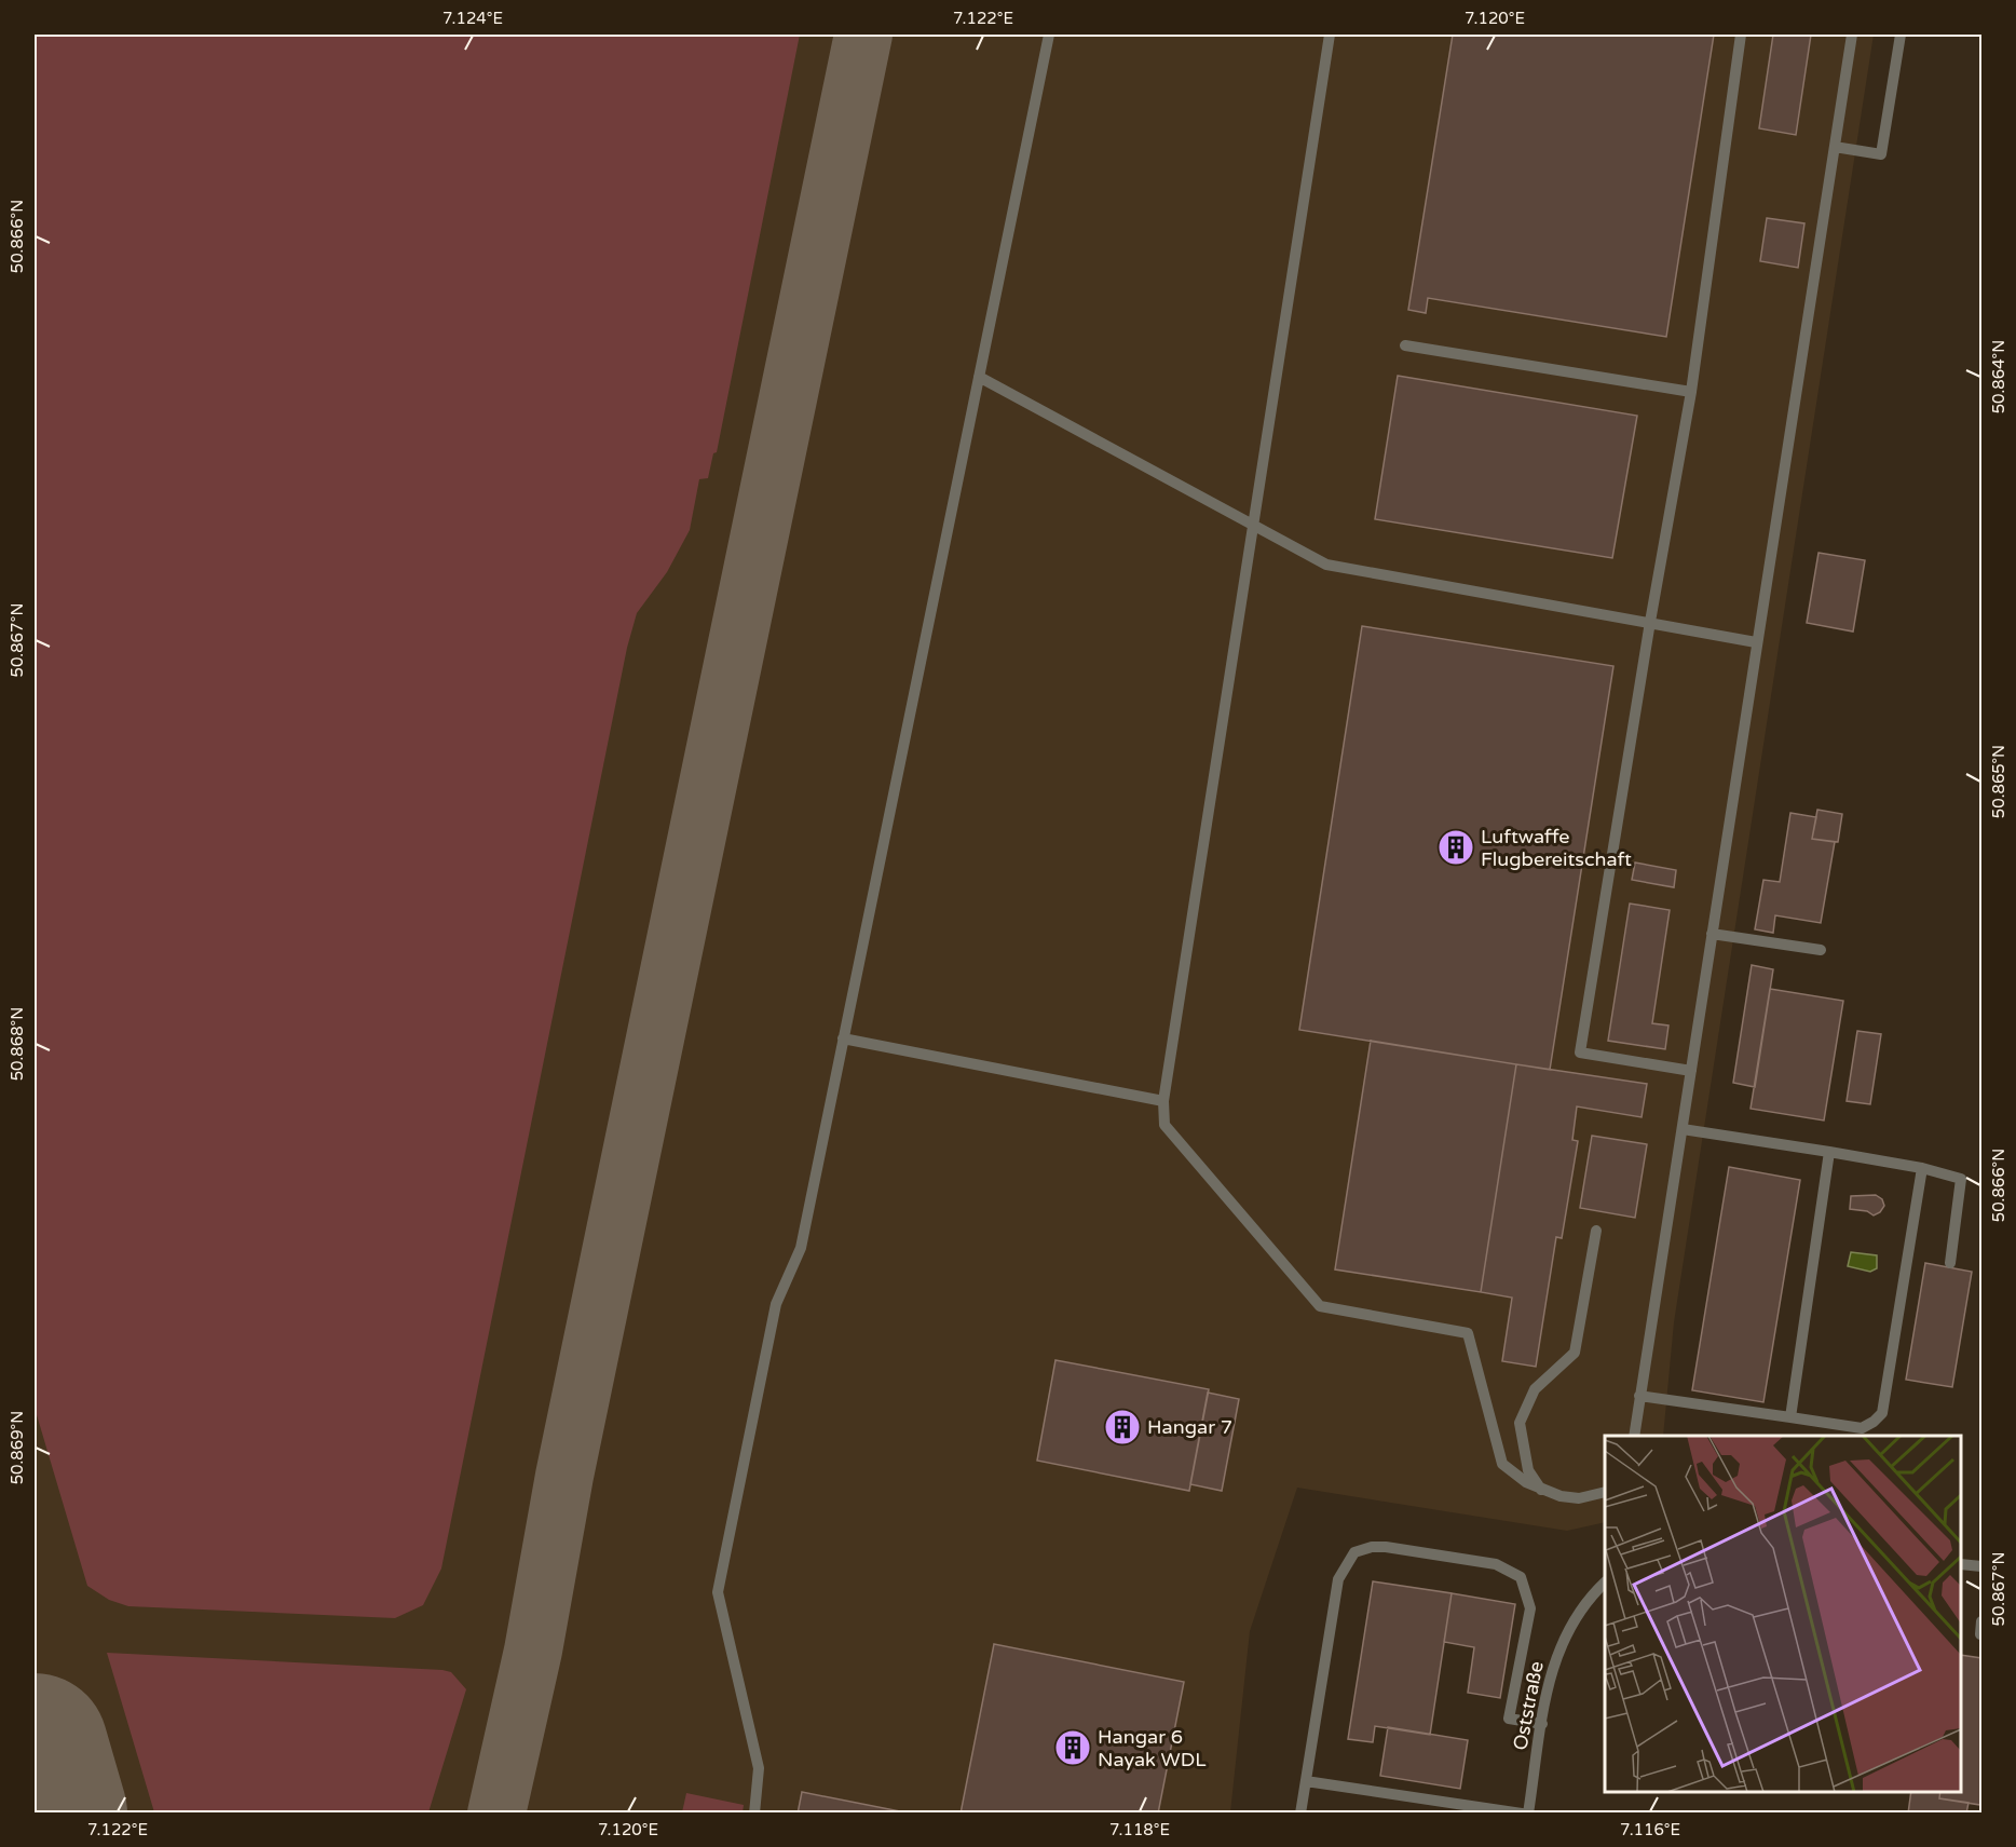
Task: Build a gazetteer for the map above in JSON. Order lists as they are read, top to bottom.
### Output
{
  "streets": {
    "lane": ["Oststraße"]
  },
  "places": {
    "building": ["Luftwaffe Flugbereitschaft", "Hangar 7", "Hangar 6 Nayak WDL"]
  },
  "coordinates": [
    "7.124°E",
    "7.122°E",
    "7.120°E",
    "50.866°N",
    "50.864°N",
    "50.867°N",
    "50.865°N",
    "50.868°N",
    "50.869°N",
    "7.118°E",
    "7.116°E"
  ]
}
